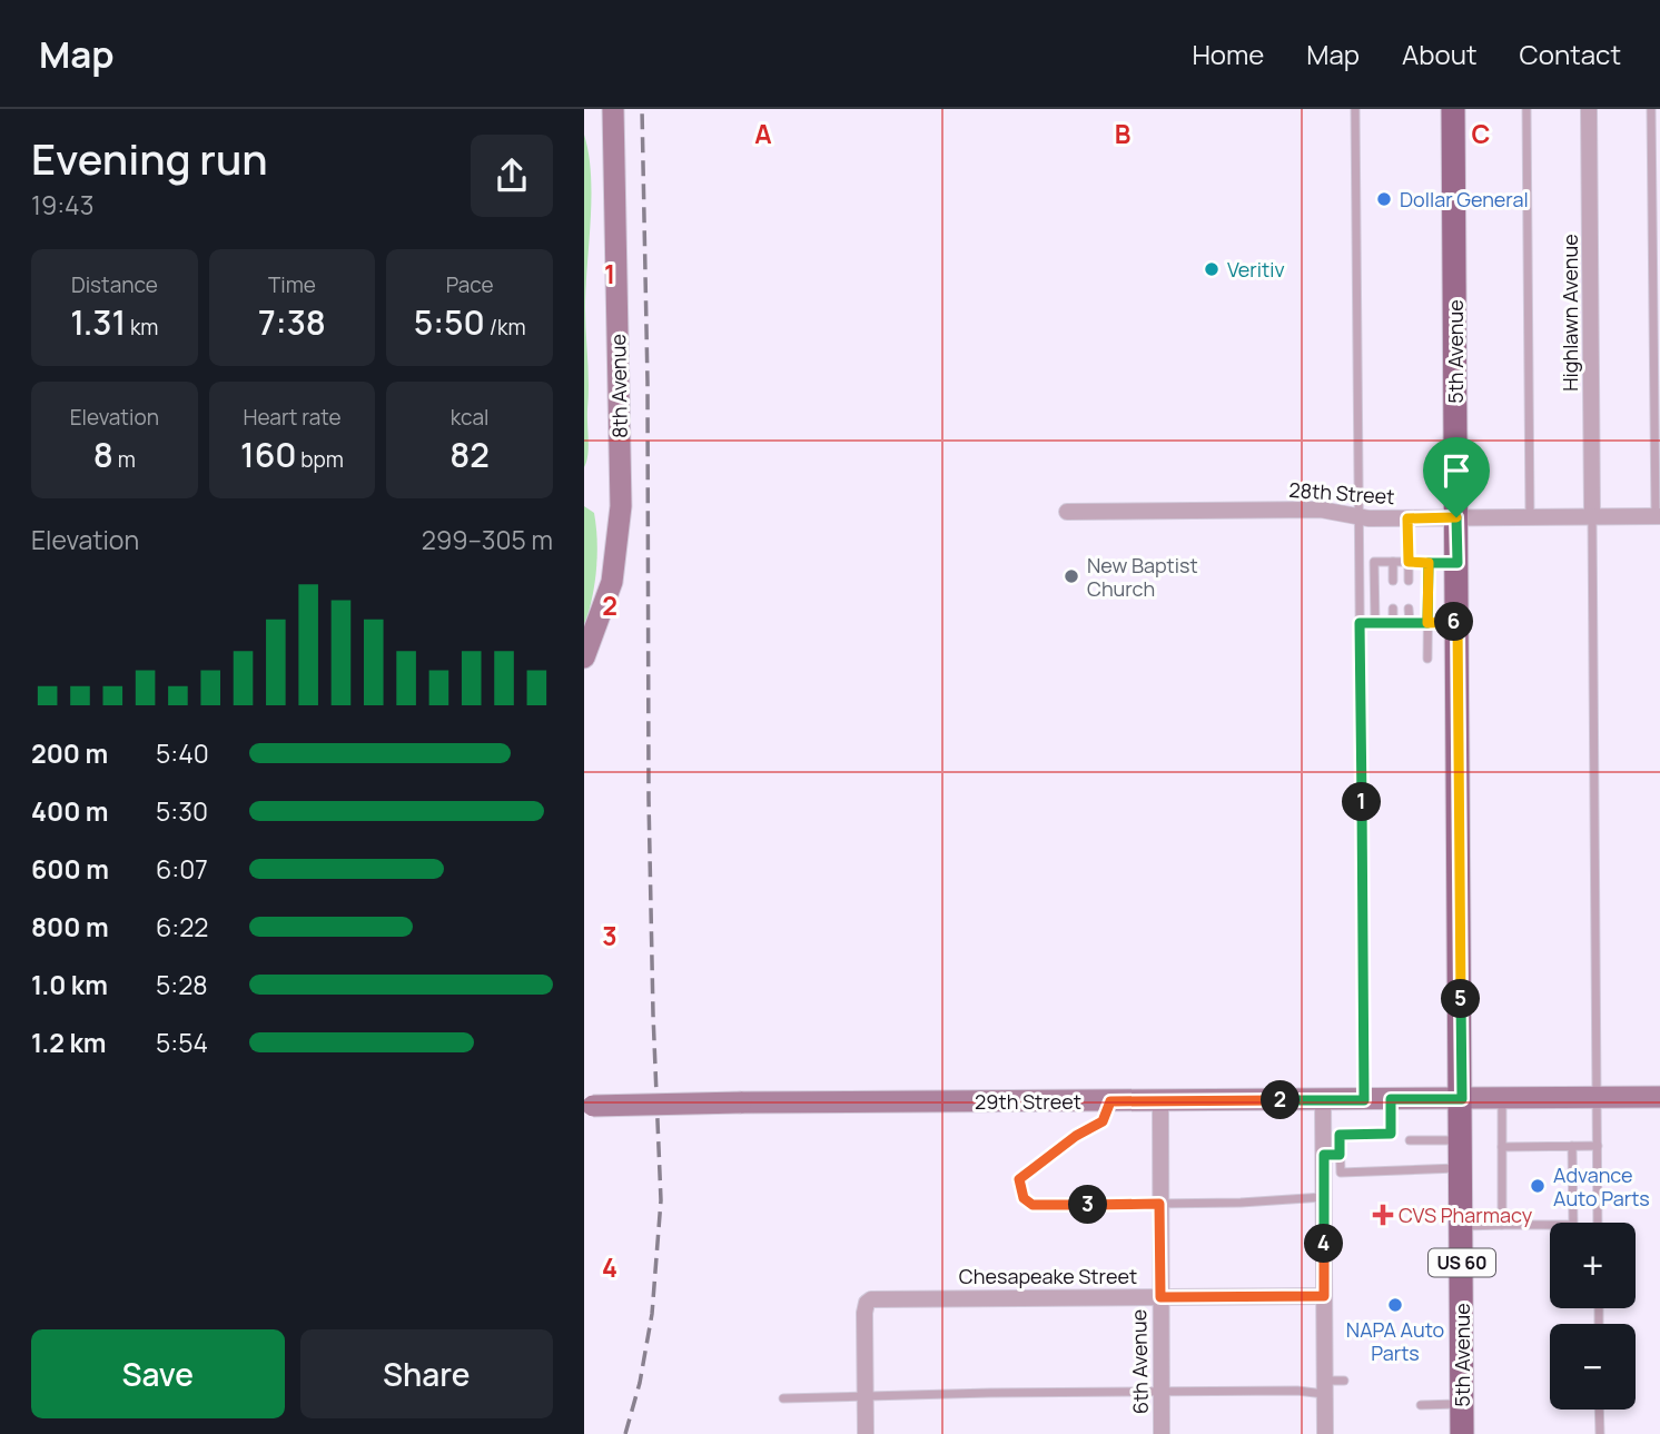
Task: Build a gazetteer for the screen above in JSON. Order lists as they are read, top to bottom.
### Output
{
  "streets": {
    "main road": [
      "5th Avenue",
      "8th Avenue",
      "29th Street",
      "US 60"
    ],
    "street": [
      "Highlawn Avenue",
      "28th Street",
      "Chesapeake Street",
      "6th Avenue"
    ]
  },
  "crossings": [
    ["Highlawn Avenue", "28th Street"],
    ["5th Avenue", "28th Street"],
    ["5th Avenue", "29th Street"],
    ["29th Street", "6th Avenue"],
    ["Chesapeake Street", "6th Avenue"]
  ],
  "places": {
    "other": [
      "Dollar General",
      "Veritiv",
      "New Baptist Church",
      "Advance Auto Parts",
      "NAPA Auto Parts"
    ],
    "health": ["CVS Pharmacy"]
  },
  "page": {
    "header": "Map",
    "nav": [
      "Home",
      "Map",
      "About",
      "Contact"
    ],
    "heading": ["Evening run", "19:43"],
    "stats": [
      ["Distance", "1.31 km"],
      ["Time", "7:38"],
      ["Pace", "5:50 /km"],
      ["Elevation", "8 m"],
      ["Heart rate", "160 bpm"],
      ["kcal", "82"]
    ],
    "chart": ["Elevation", "299–305 m"],
    "pins": [
      "6",
      "1",
      "5",
      "2",
      "3",
      "4"
    ],
    "list": [
      {
        "name": "200 m",
        "note": "5:40"
      },
      {
        "name": "400 m",
        "note": "5:30"
      },
      {
        "name": "600 m",
        "note": "6:07"
      },
      {
        "name": "800 m",
        "note": "6:22"
      },
      {
        "name": "1.0 km",
        "note": "5:28"
      },
      {
        "name": "1.2 km",
        "note": "5:54"
      }
    ],
    "map_buttons": ["+", "−"],
    "buttons": ["Save", "Share"]
  },
  "grid": {
    "columns": ["A", "B", "C"],
    "rows": [
      "1",
      "2",
      "3",
      "4"
    ]
  }
}
